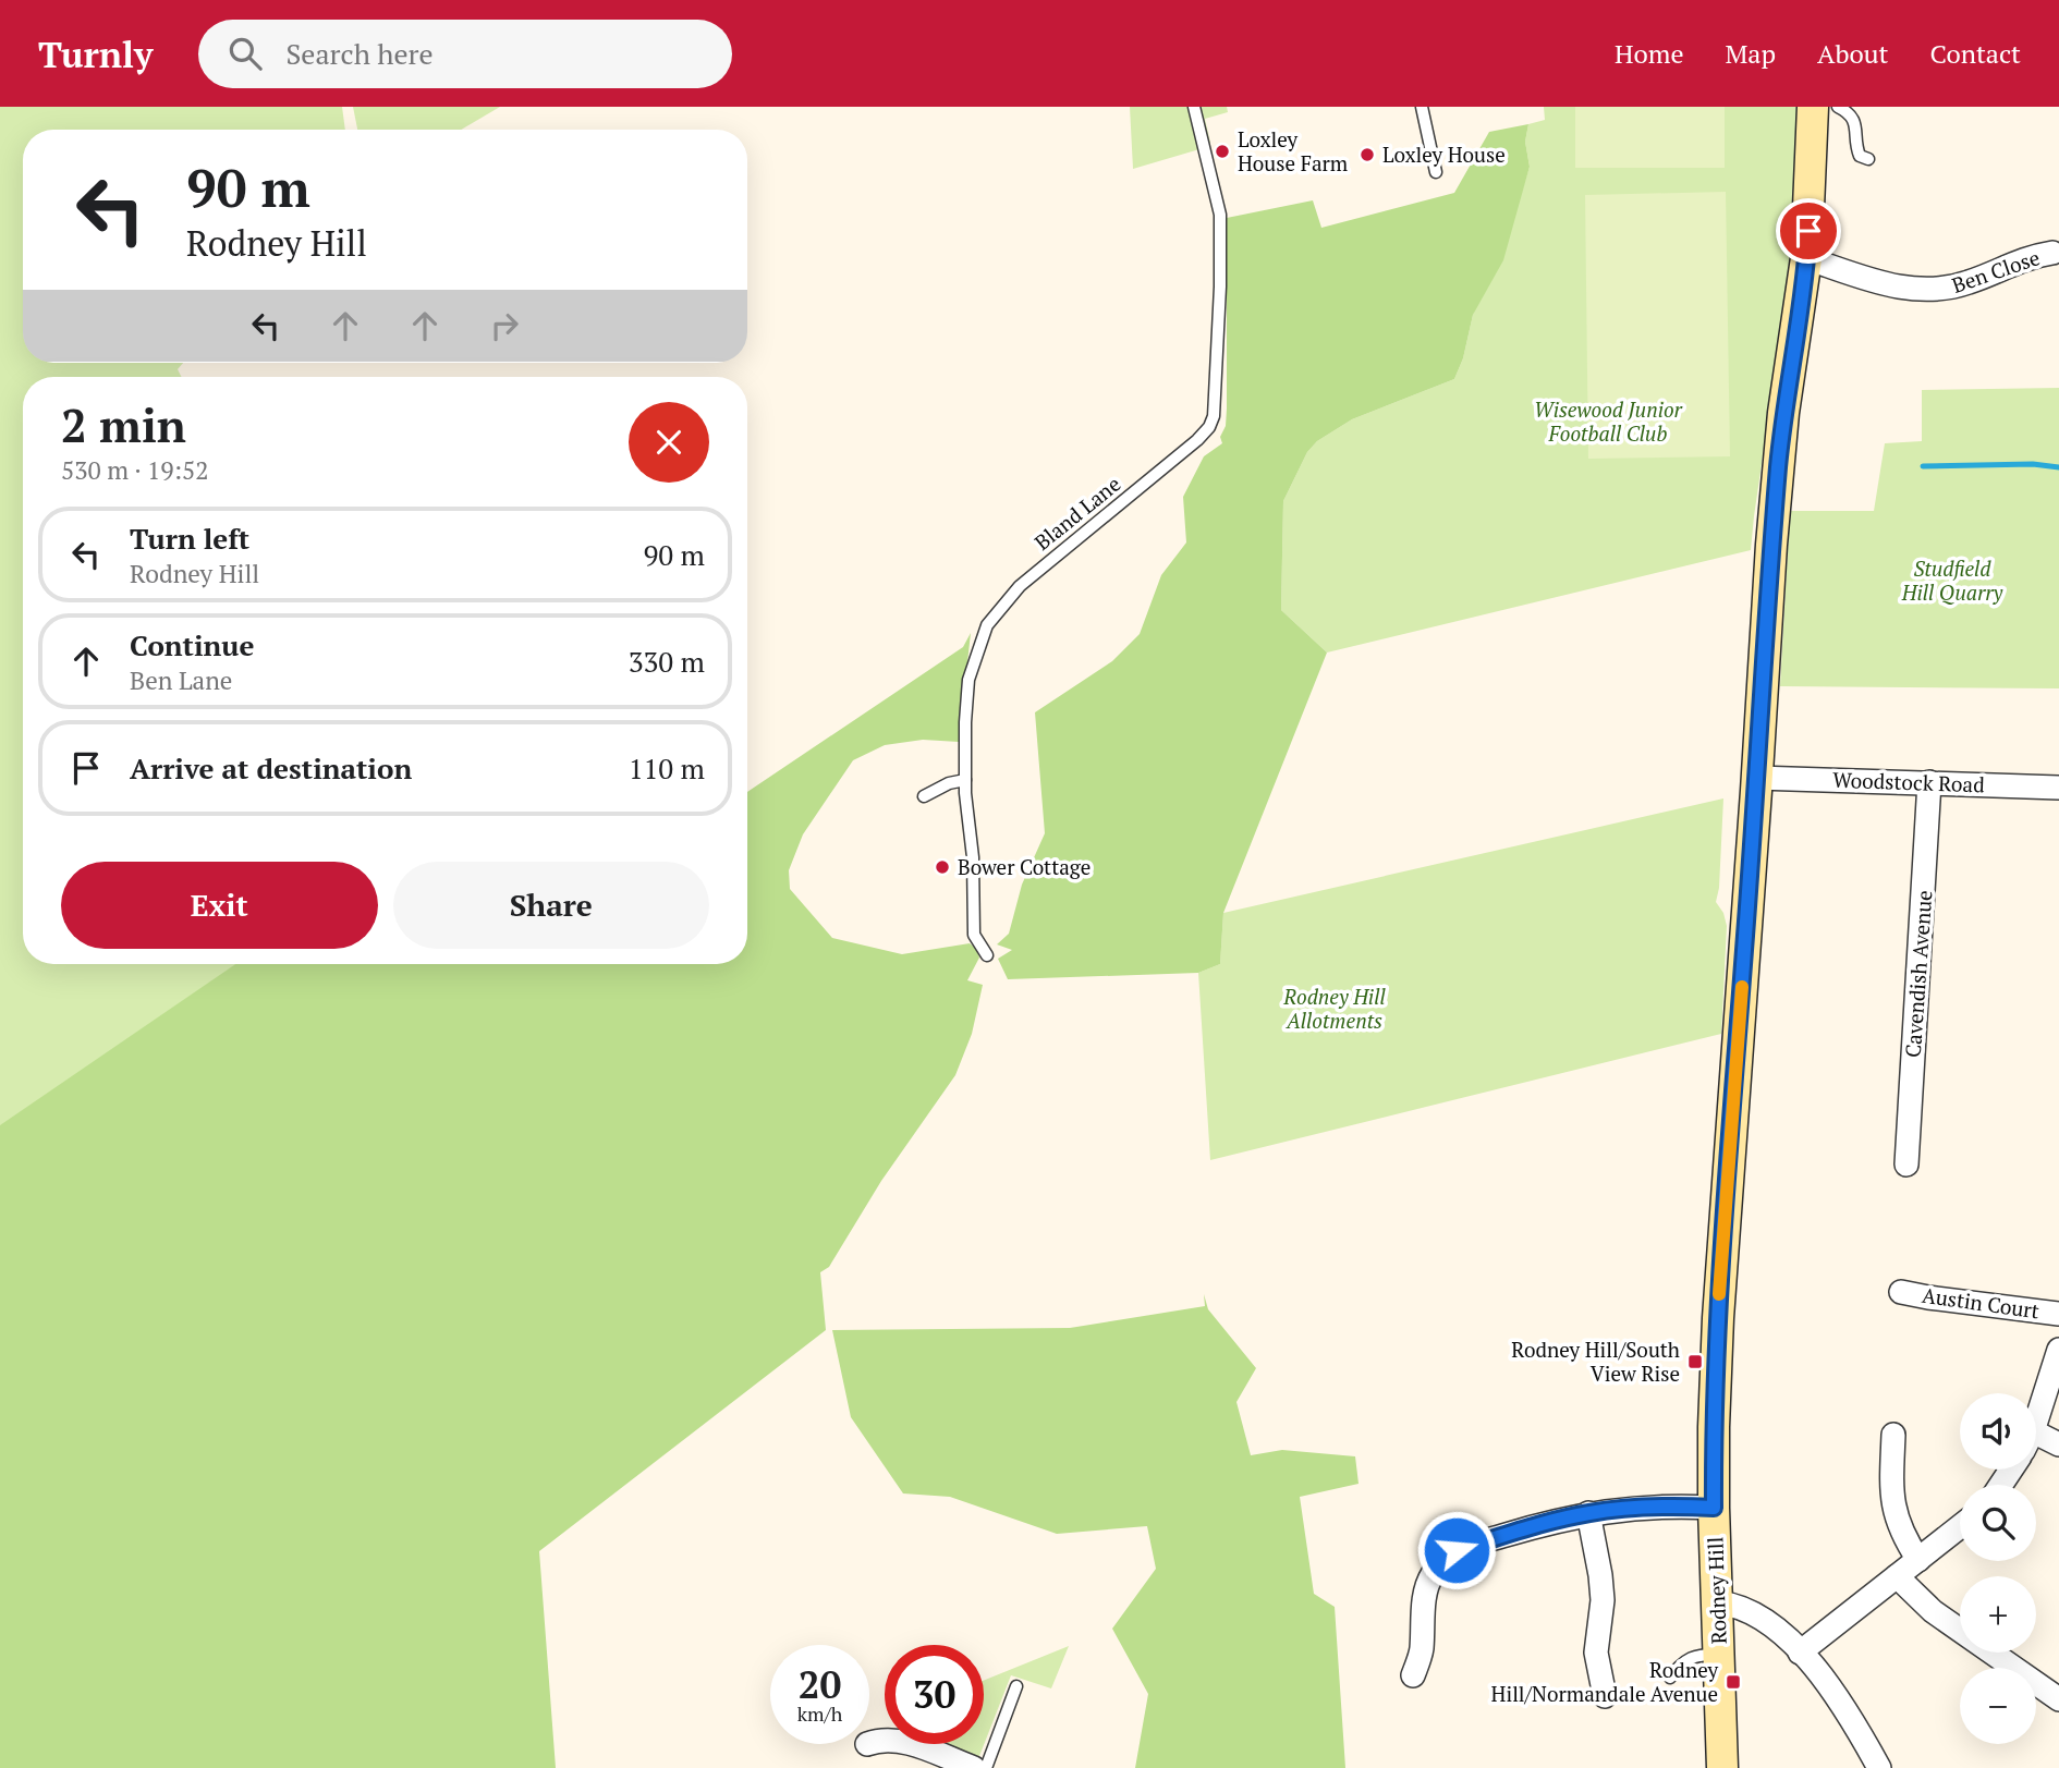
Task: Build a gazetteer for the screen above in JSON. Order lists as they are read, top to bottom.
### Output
{
  "streets": {
    "street": [
      "Ben Close",
      "Woodstock Road",
      "Cavendish Avenue",
      "Austin Court",
      "Rodney Hill"
    ],
    "lane": ["Bland Lane"]
  },
  "crossings": [
    ["Ben Close", "Rodney Hill"],
    ["Woodstock Road", "Cavendish Avenue"],
    ["Woodstock Road", "Rodney Hill"]
  ],
  "parks": ["Wisewood Junior Football Club", "Studfield Hill Quarry", "Rodney Hill Allotments"],
  "places": {
    "other": ["Loxley House Farm", "Loxley House", "Bower Cottage"],
    "transit": ["Rodney Hill/South View Rise", "Rodney Hill/Normandale Avenue"]
  },
  "page": {
    "header": "Turnly",
    "search": "Search here",
    "nav": [
      "Home",
      "Map",
      "About",
      "Contact"
    ],
    "turn": ["90 m", "Rodney Hill"],
    "heading": ["2 min", "530 m · 19:52"],
    "list": [
      {
        "name": "Turn left",
        "note": "Rodney Hill",
        "value": "90 m"
      },
      {
        "name": "Continue",
        "note": "Ben Lane",
        "value": "330 m"
      },
      {
        "name": "Arrive at destination",
        "value": "110 m"
      }
    ],
    "buttons": ["Exit", "Share"],
    "map_buttons": ["+", "−"],
    "speed": "20 km/h",
    "limit": "30"
  }
}
